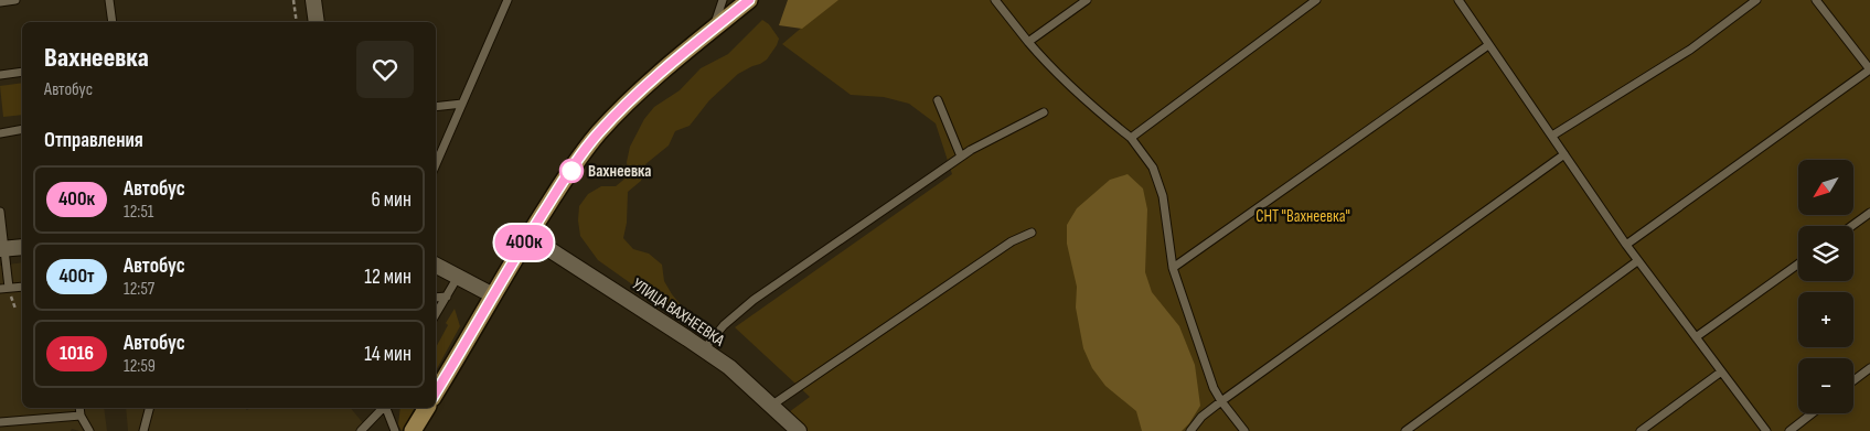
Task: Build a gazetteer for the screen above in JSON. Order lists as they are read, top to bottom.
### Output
{
  "streets": {
    "street": ["УЛИЦА ВАХНЕЕВКА"]
  },
  "parks": ["СНТ \"Вахнеевка\""],
  "places": ["Вахнеевка"],
  "lines": ["bus line 400к"],
  "north": "bottom left",
  "page": {
    "on_map": "400к",
    "heading": [
      ["Вахнеевка", "Автобус"],
      "Отправления"
    ],
    "map_buttons": ["+", "−"],
    "list": [
      {
        "mark": "400к",
        "name": "Автобус",
        "note": "12:51",
        "value": "6 мин"
      },
      {
        "mark": "400т",
        "name": "Автобус",
        "note": "12:57",
        "value": "12 мин"
      },
      {
        "mark": "1016",
        "name": "Автобус",
        "note": "12:59",
        "value": "14 мин"
      }
    ]
  }
}
